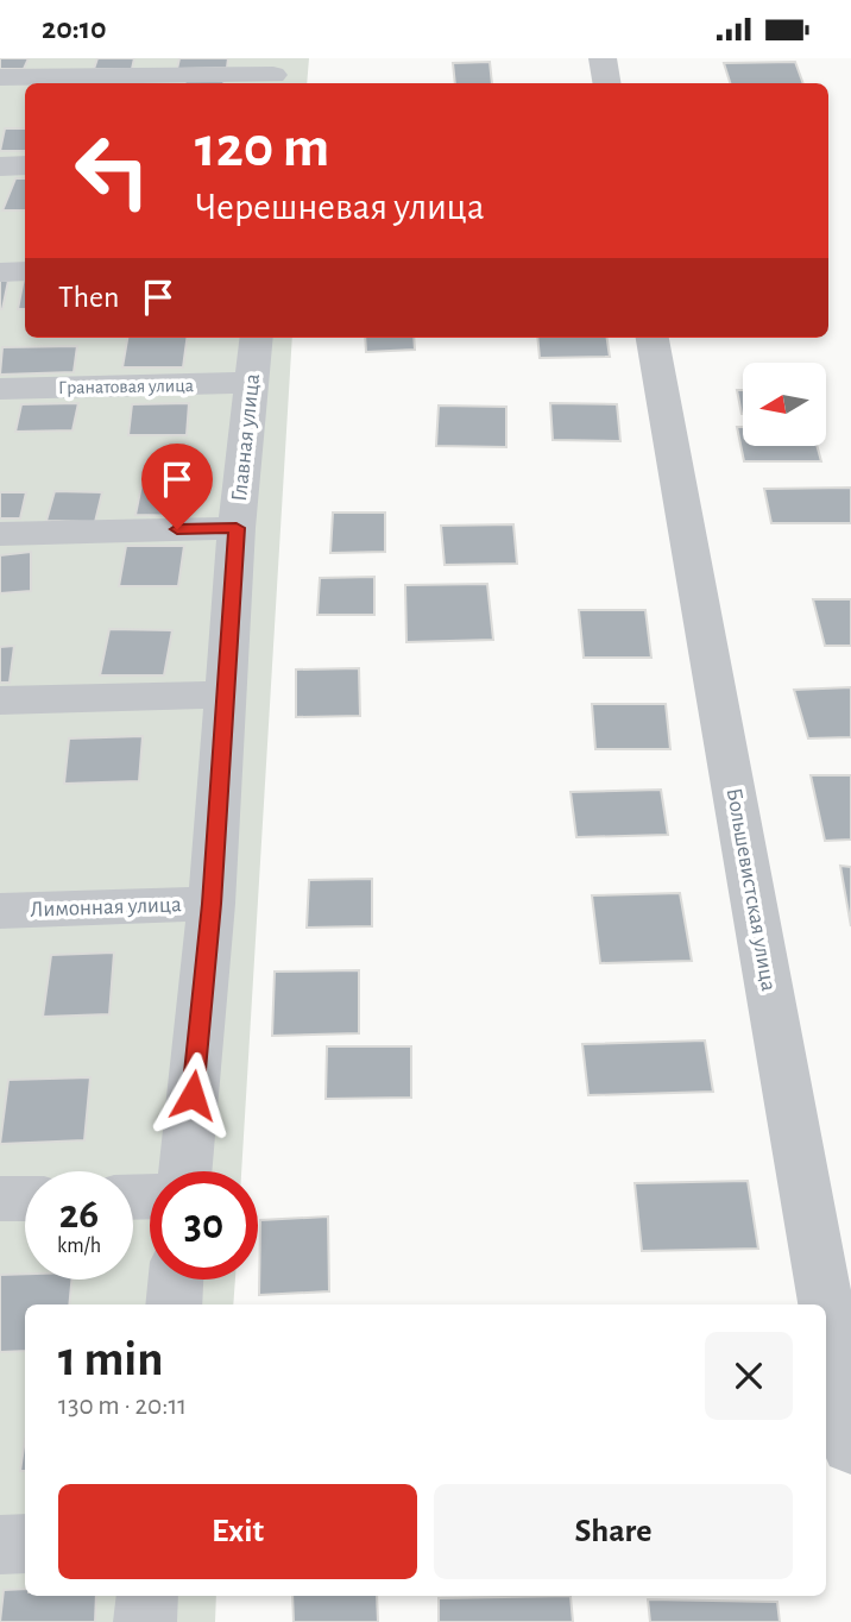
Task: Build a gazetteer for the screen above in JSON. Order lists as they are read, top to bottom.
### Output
{
  "streets": {
    "street": [
      "Гранатовая улица",
      "Главная улица",
      "Большевистская улица",
      "Лимонная улица"
    ]
  },
  "crossings": [
    ["Гранатовая улица", "Главная улица"],
    ["Главная улица", "Лимонная улица"]
  ],
  "north": "left",
  "page": {
    "status": "20:10",
    "turn": ["120 m", "Черешневая улица"],
    "then": "Then",
    "speed": "26 km/h",
    "limit": "30",
    "heading": ["1 min", "130 m · 20:11"],
    "buttons": ["Exit", "Share"]
  }
}
